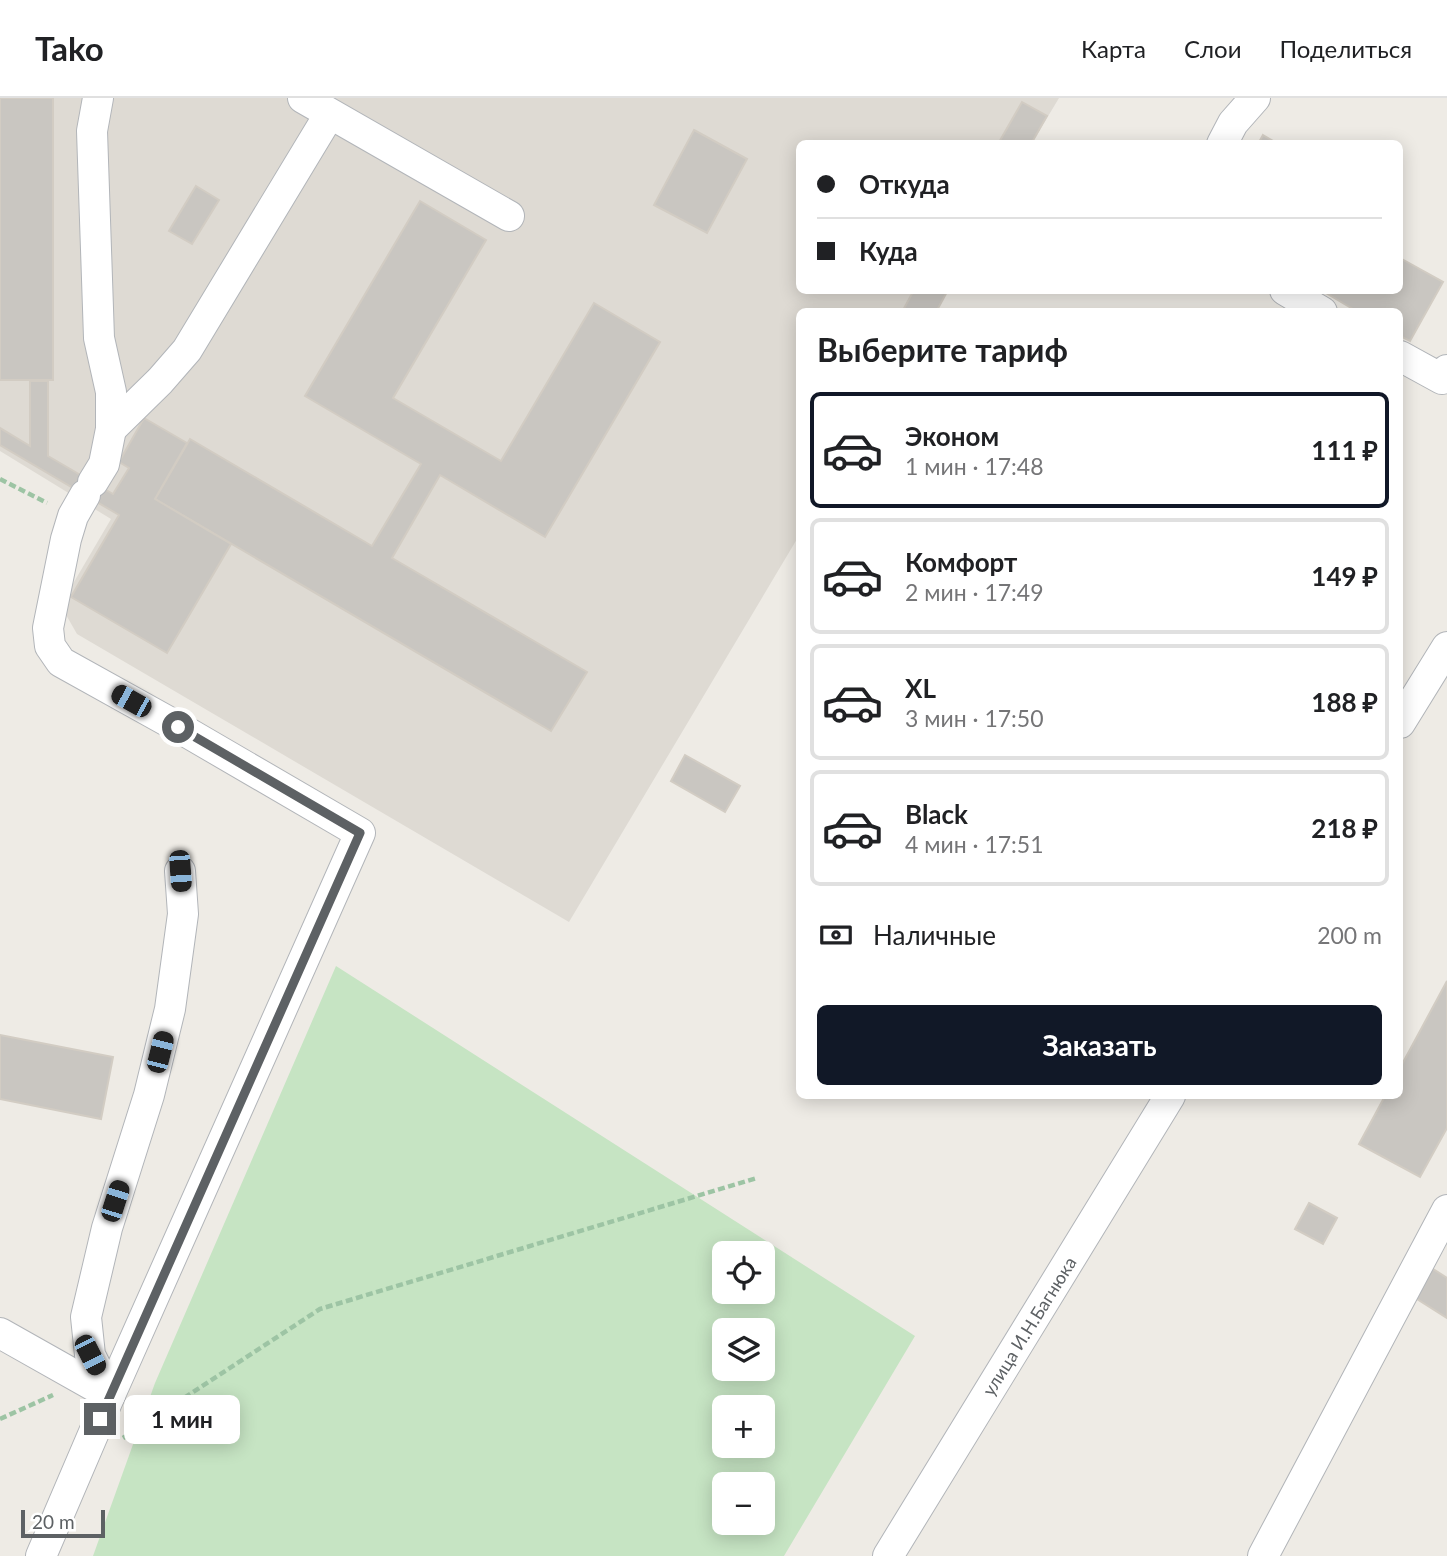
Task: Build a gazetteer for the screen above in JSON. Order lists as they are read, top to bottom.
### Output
{
  "streets": {
    "street": ["улица И.Н.Багнюка"]
  },
  "scale_bar": "20 m",
  "page": {
    "header": "Tako",
    "nav": ["Карта", "Слои", "Поделиться"],
    "banner": ["Откуда", "Куда"],
    "heading": "Выберите тариф",
    "list": [
      {
        "name": "Эконом",
        "note": "1 мин · 17:48",
        "value": "111 ₽"
      },
      {
        "name": "Комфорт",
        "note": "2 мин · 17:49",
        "value": "149 ₽"
      },
      {
        "name": "XL",
        "note": "3 мин · 17:50",
        "value": "188 ₽"
      },
      {
        "name": "Black",
        "note": "4 мин · 17:51",
        "value": "218 ₽"
      }
    ],
    "pay": ["Наличные", "200 m"],
    "buttons": "Заказать",
    "map_buttons": ["+", "−"],
    "bubble": "1 мин",
    "scale": "20 m"
  }
}
